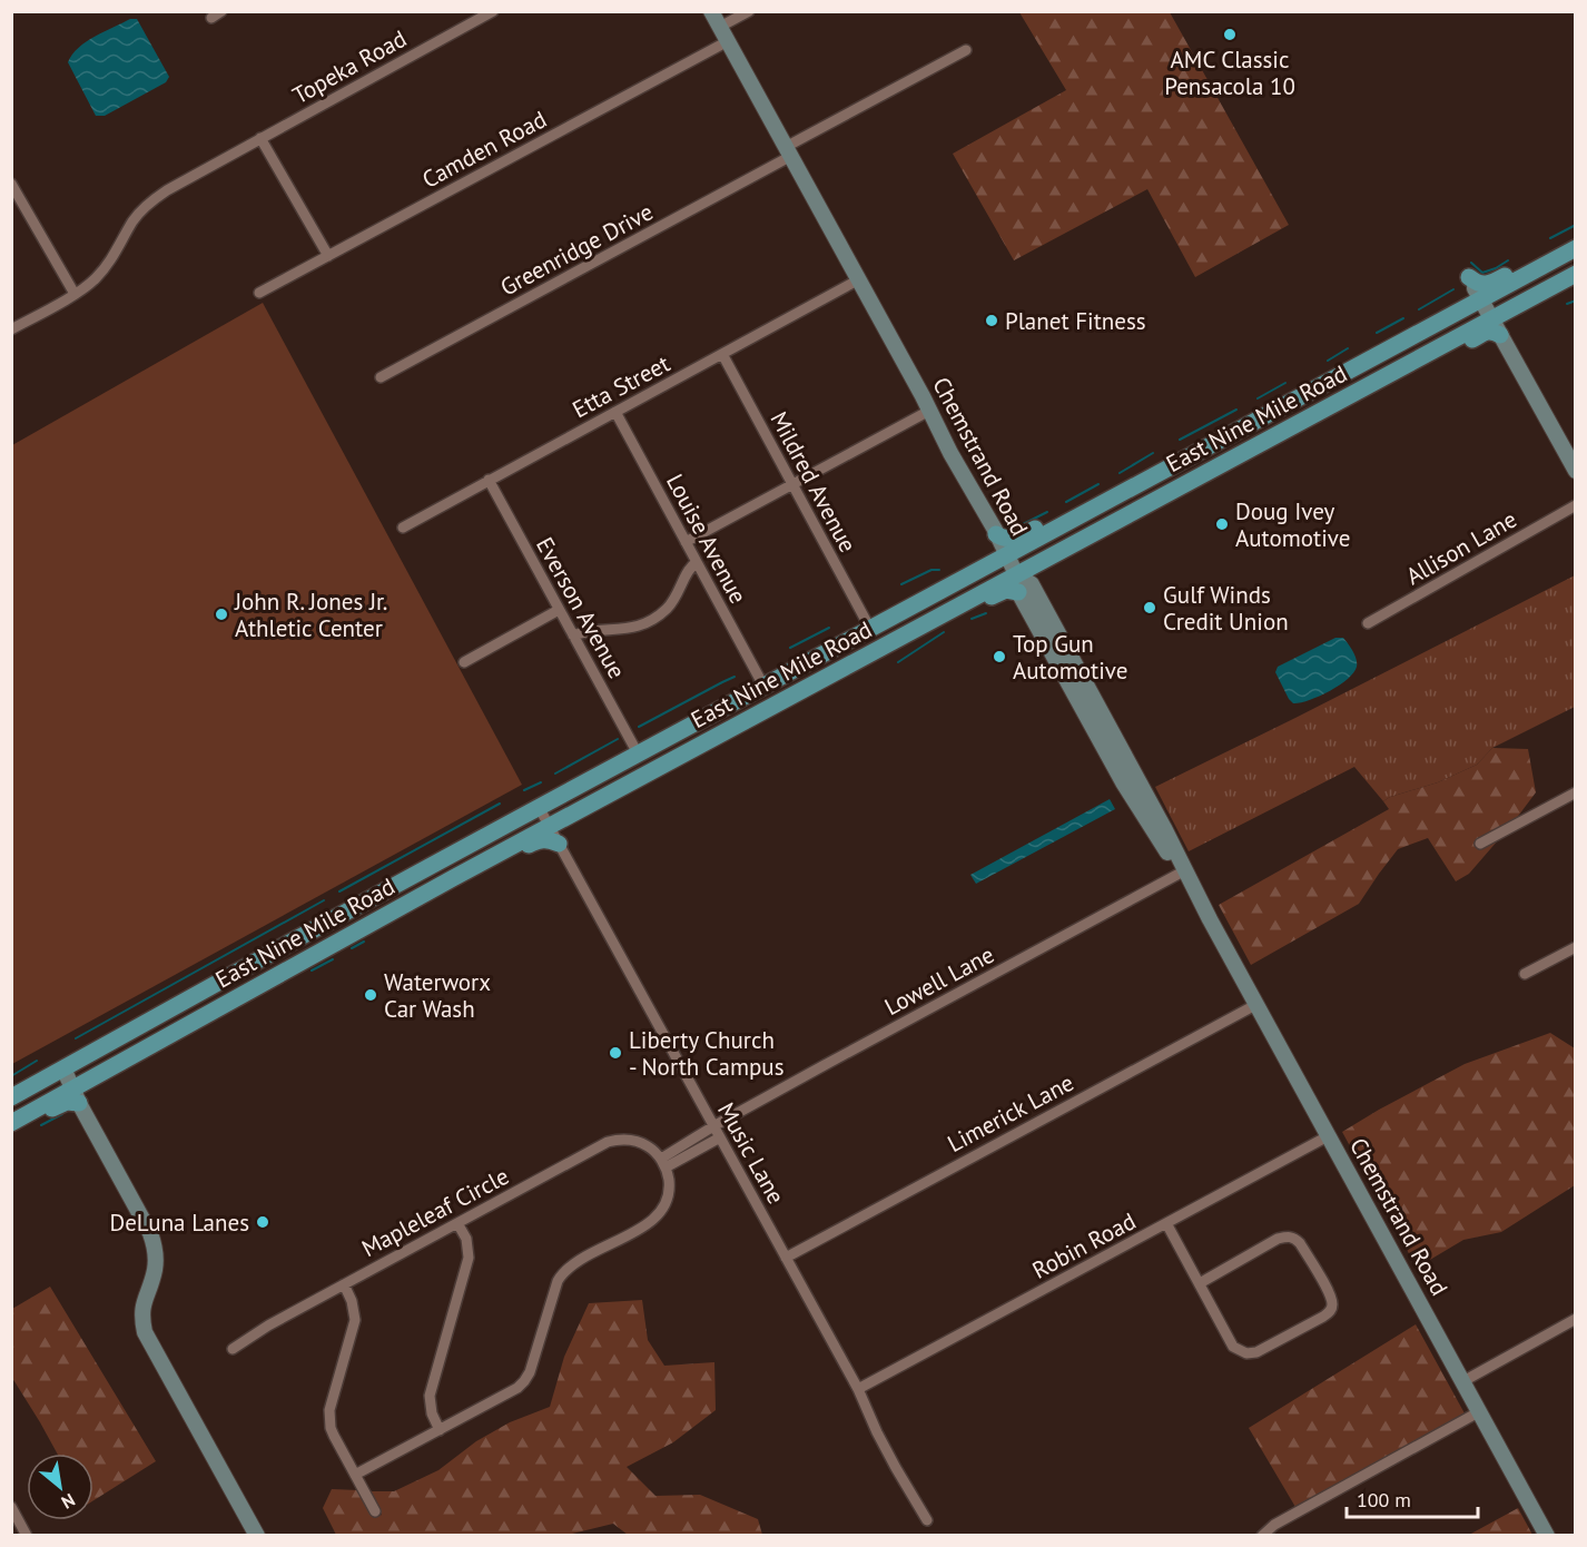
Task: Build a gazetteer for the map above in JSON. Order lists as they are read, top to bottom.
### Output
{
  "streets": {
    "main road": ["East Nine Mile Road"],
    "street": [
      "Topeka Road",
      "Camden Road",
      "Greenridge Drive",
      "Etta Street",
      "Chemstrand Road",
      "Mildred Avenue",
      "Louise Avenue",
      "Allison Lane",
      "Everson Avenue",
      "Lowell Lane",
      "Limerick Lane",
      "Music Lane",
      "Mapleleaf Circle",
      "Robin Road"
    ]
  },
  "crossings": [
    ["Camden Road", "Chemstrand Road"],
    ["Greenridge Drive", "Chemstrand Road"],
    ["Etta Street", "Chemstrand Road"],
    ["Etta Street", "Mildred Avenue"],
    ["Etta Street", "Louise Avenue"],
    ["Etta Street", "Everson Avenue"],
    ["East Nine Mile Road", "Chemstrand Road"],
    ["East Nine Mile Road", "Mildred Avenue"],
    ["East Nine Mile Road", "Louise Avenue"],
    ["East Nine Mile Road", "Everson Avenue"],
    ["East Nine Mile Road", "Music Lane"],
    ["Chemstrand Road", "Lowell Lane"],
    ["Chemstrand Road", "Limerick Lane"],
    ["Chemstrand Road", "Robin Road"],
    ["Lowell Lane", "Music Lane"],
    ["Limerick Lane", "Music Lane"],
    ["Music Lane", "Robin Road"]
  ],
  "places": [
    "AMC Classic Pensacola 10",
    "Planet Fitness",
    "Doug Ivey Automotive",
    "Gulf Winds Credit Union",
    "John R. Jones Jr. Athletic Center",
    "Top Gun Automotive",
    "Waterworx Car Wash",
    "Liberty Church - North Campus",
    "DeLuna Lanes"
  ],
  "scale_bar": "100 m",
  "north": "bottom right"
}
